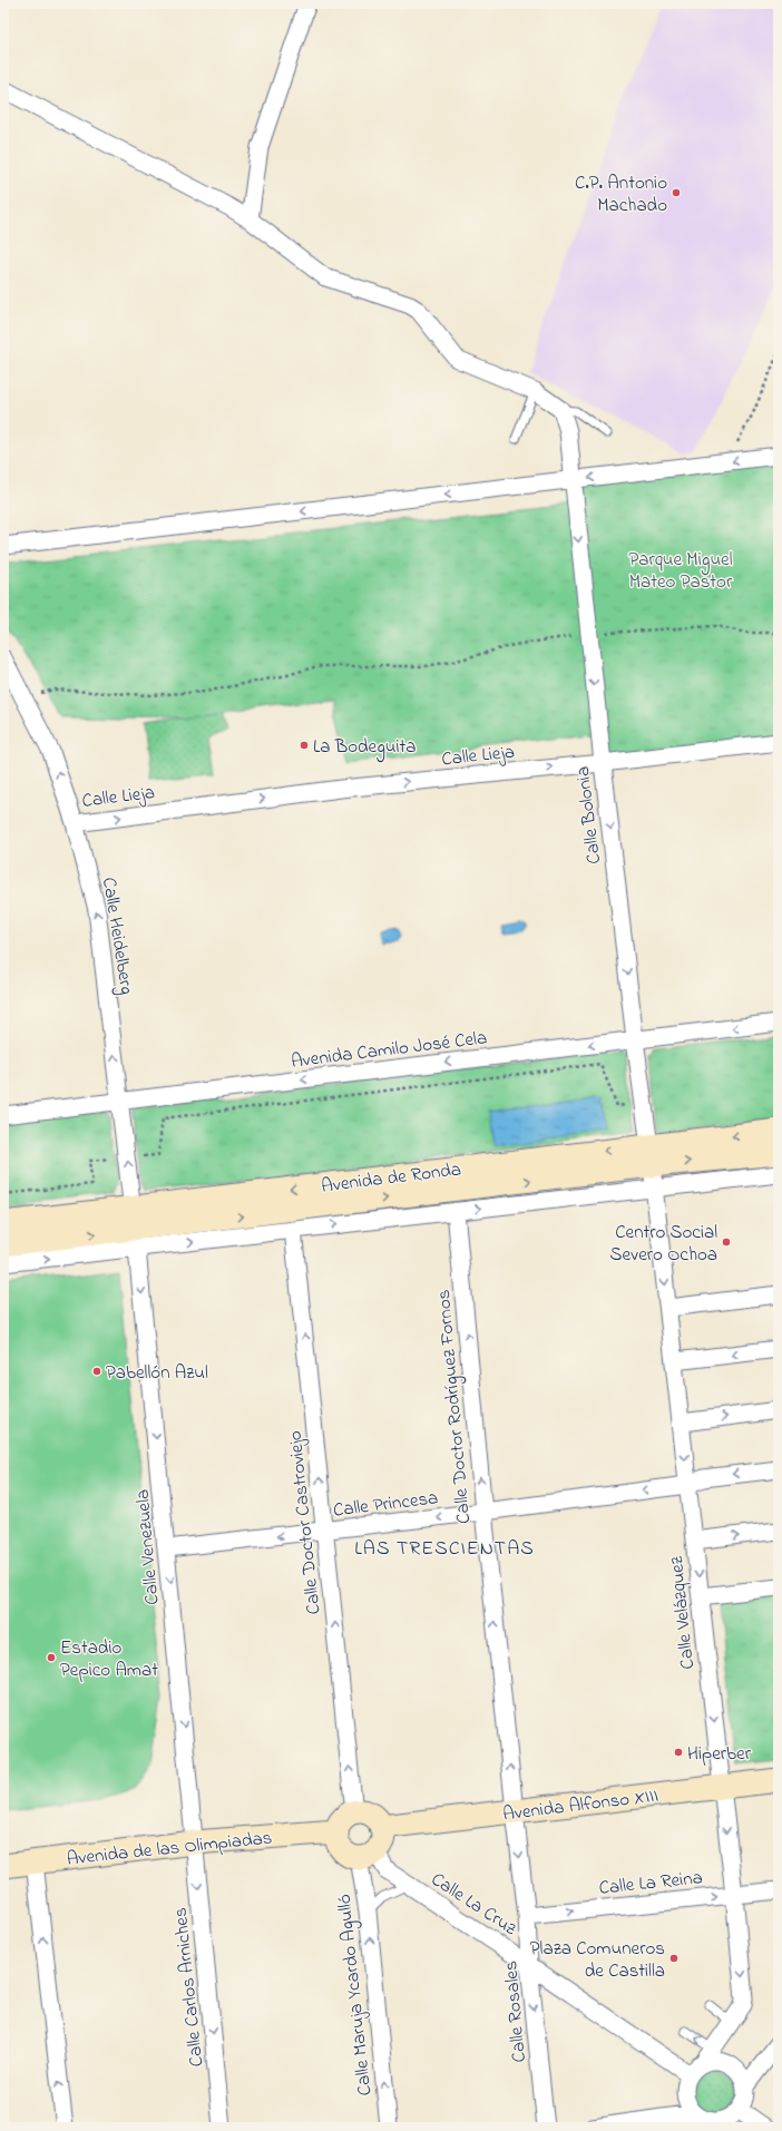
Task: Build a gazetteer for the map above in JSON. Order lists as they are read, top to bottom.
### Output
{
  "streets": {
    "street": [
      "Calle Lieja",
      "Calle Bolonia",
      "Calle Heidelberg",
      "Avenida Camilo José Cela",
      "Avenida de Ronda",
      "Calle Doctor Rodríguez Fornos",
      "Calle Princesa",
      "Calle Doctor Castroviejo",
      "Calle Venezuela",
      "Calle Velázquez",
      "Avenida Alfonso XIII",
      "Avenida de las Olimpiadas",
      "Calle La Reina",
      "Calle La Cruz",
      "Calle Carlos Arniches",
      "Calle Maruja Ycardo Agulló",
      "Calle Rosales"
    ]
  },
  "crossings": [
    ["Calle Lieja", "Calle Bolonia"],
    ["Calle Lieja", "Calle Heidelberg"],
    ["Calle Bolonia", "Avenida Camilo José Cela"],
    ["Calle Bolonia", "Avenida de Ronda"],
    ["Calle Bolonia", "Calle Velázquez"],
    ["Calle Heidelberg", "Avenida Camilo José Cela"],
    ["Calle Heidelberg", "Avenida de Ronda"],
    ["Calle Heidelberg", "Calle Venezuela"],
    ["Avenida de Ronda", "Calle Doctor Rodríguez Fornos"],
    ["Avenida de Ronda", "Calle Doctor Castroviejo"],
    ["Avenida de Ronda", "Calle Venezuela"],
    ["Avenida de Ronda", "Calle Velázquez"],
    ["Calle Doctor Rodríguez Fornos", "Calle Princesa"],
    ["Calle Doctor Rodríguez Fornos", "Avenida Alfonso XIII"],
    ["Calle Doctor Rodríguez Fornos", "Calle Rosales"],
    ["Calle Princesa", "Calle Doctor Castroviejo"],
    ["Calle Princesa", "Calle Venezuela"],
    ["Calle Princesa", "Calle Velázquez"],
    ["Calle Doctor Castroviejo", "Avenida Alfonso XIII"],
    ["Calle Doctor Castroviejo", "Avenida de las Olimpiadas"],
    ["Calle Doctor Castroviejo", "Calle La Cruz"],
    ["Calle Doctor Castroviejo", "Calle Maruja Ycardo Agulló"],
    ["Calle Venezuela", "Avenida de las Olimpiadas"],
    ["Calle Venezuela", "Calle Carlos Arniches"],
    ["Calle Velázquez", "Avenida Alfonso XIII"],
    ["Calle Velázquez", "Calle La Reina"],
    ["Calle Velázquez", "Calle La Cruz"],
    ["Avenida Alfonso XIII", "Avenida de las Olimpiadas"],
    ["Avenida Alfonso XIII", "Calle La Cruz"],
    ["Avenida Alfonso XIII", "Calle Maruja Ycardo Agulló"],
    ["Avenida Alfonso XIII", "Calle Rosales"],
    ["Avenida de las Olimpiadas", "Calle La Cruz"],
    ["Avenida de las Olimpiadas", "Calle Carlos Arniches"],
    ["Avenida de las Olimpiadas", "Calle Maruja Ycardo Agulló"],
    ["Calle La Reina", "Calle Rosales"],
    ["Calle La Cruz", "Calle Maruja Ycardo Agulló"],
    ["Calle La Cruz", "Calle Rosales"]
  ],
  "one_way": [
    "Calle Lieja",
    "Calle Bolonia",
    "Calle Heidelberg",
    "Avenida Camilo José Cela",
    "Calle Doctor Rodríguez Fornos",
    "Calle Doctor Castroviejo",
    "Calle Venezuela",
    "Calle Velázquez",
    "Calle La Reina",
    "Calle Carlos Arniches",
    "Calle Maruja Ycardo Agulló",
    "Calle Rosales"
  ],
  "districts": ["LAS TRESCIENTAS"],
  "parks": ["Parque Miguel Mateo Pastor"],
  "places": [
    "C.P. Antonio Machado",
    "La Bodeguita",
    "Centro Social Severo Ochoa",
    "Pabellón Azul",
    "Estadio Pepico Amat",
    "Hiperber",
    "Plaza Comuneros de Castilla"
  ]
}
